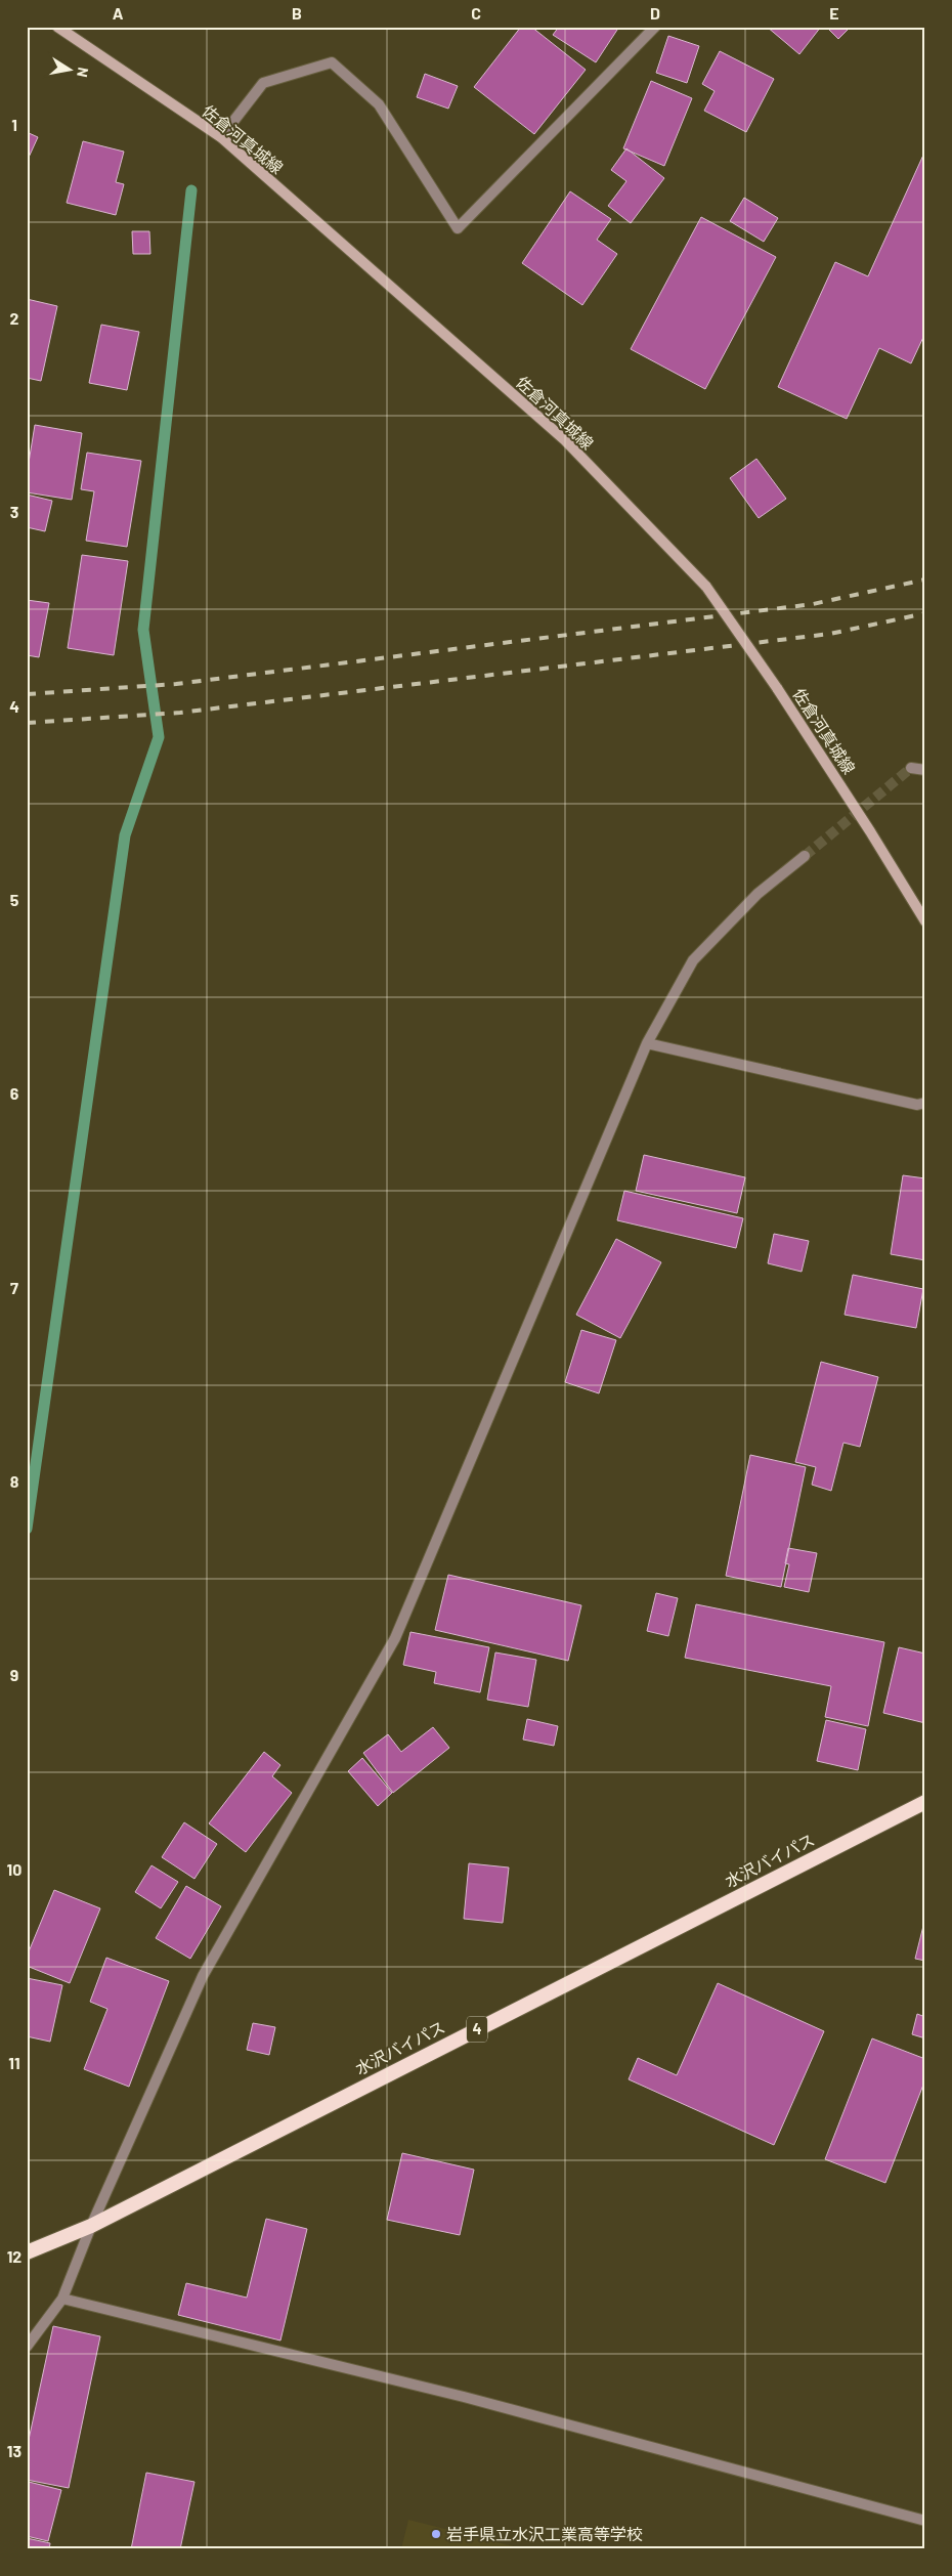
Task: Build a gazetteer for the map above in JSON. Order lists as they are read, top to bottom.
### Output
{
  "streets": {
    "highway": ["水沢バイパス", "4"],
    "main road": ["佐倉河真城線"]
  },
  "places": ["岩手県立水沢工業高等学校"],
  "north": "right",
  "grid": {
    "columns": [
      "A",
      "B",
      "C",
      "D",
      "E"
    ],
    "rows": [
      "1",
      "2",
      "3",
      "4",
      "5",
      "6",
      "7",
      "8",
      "9",
      "10",
      "11",
      "12",
      "13"
    ]
  }
}
